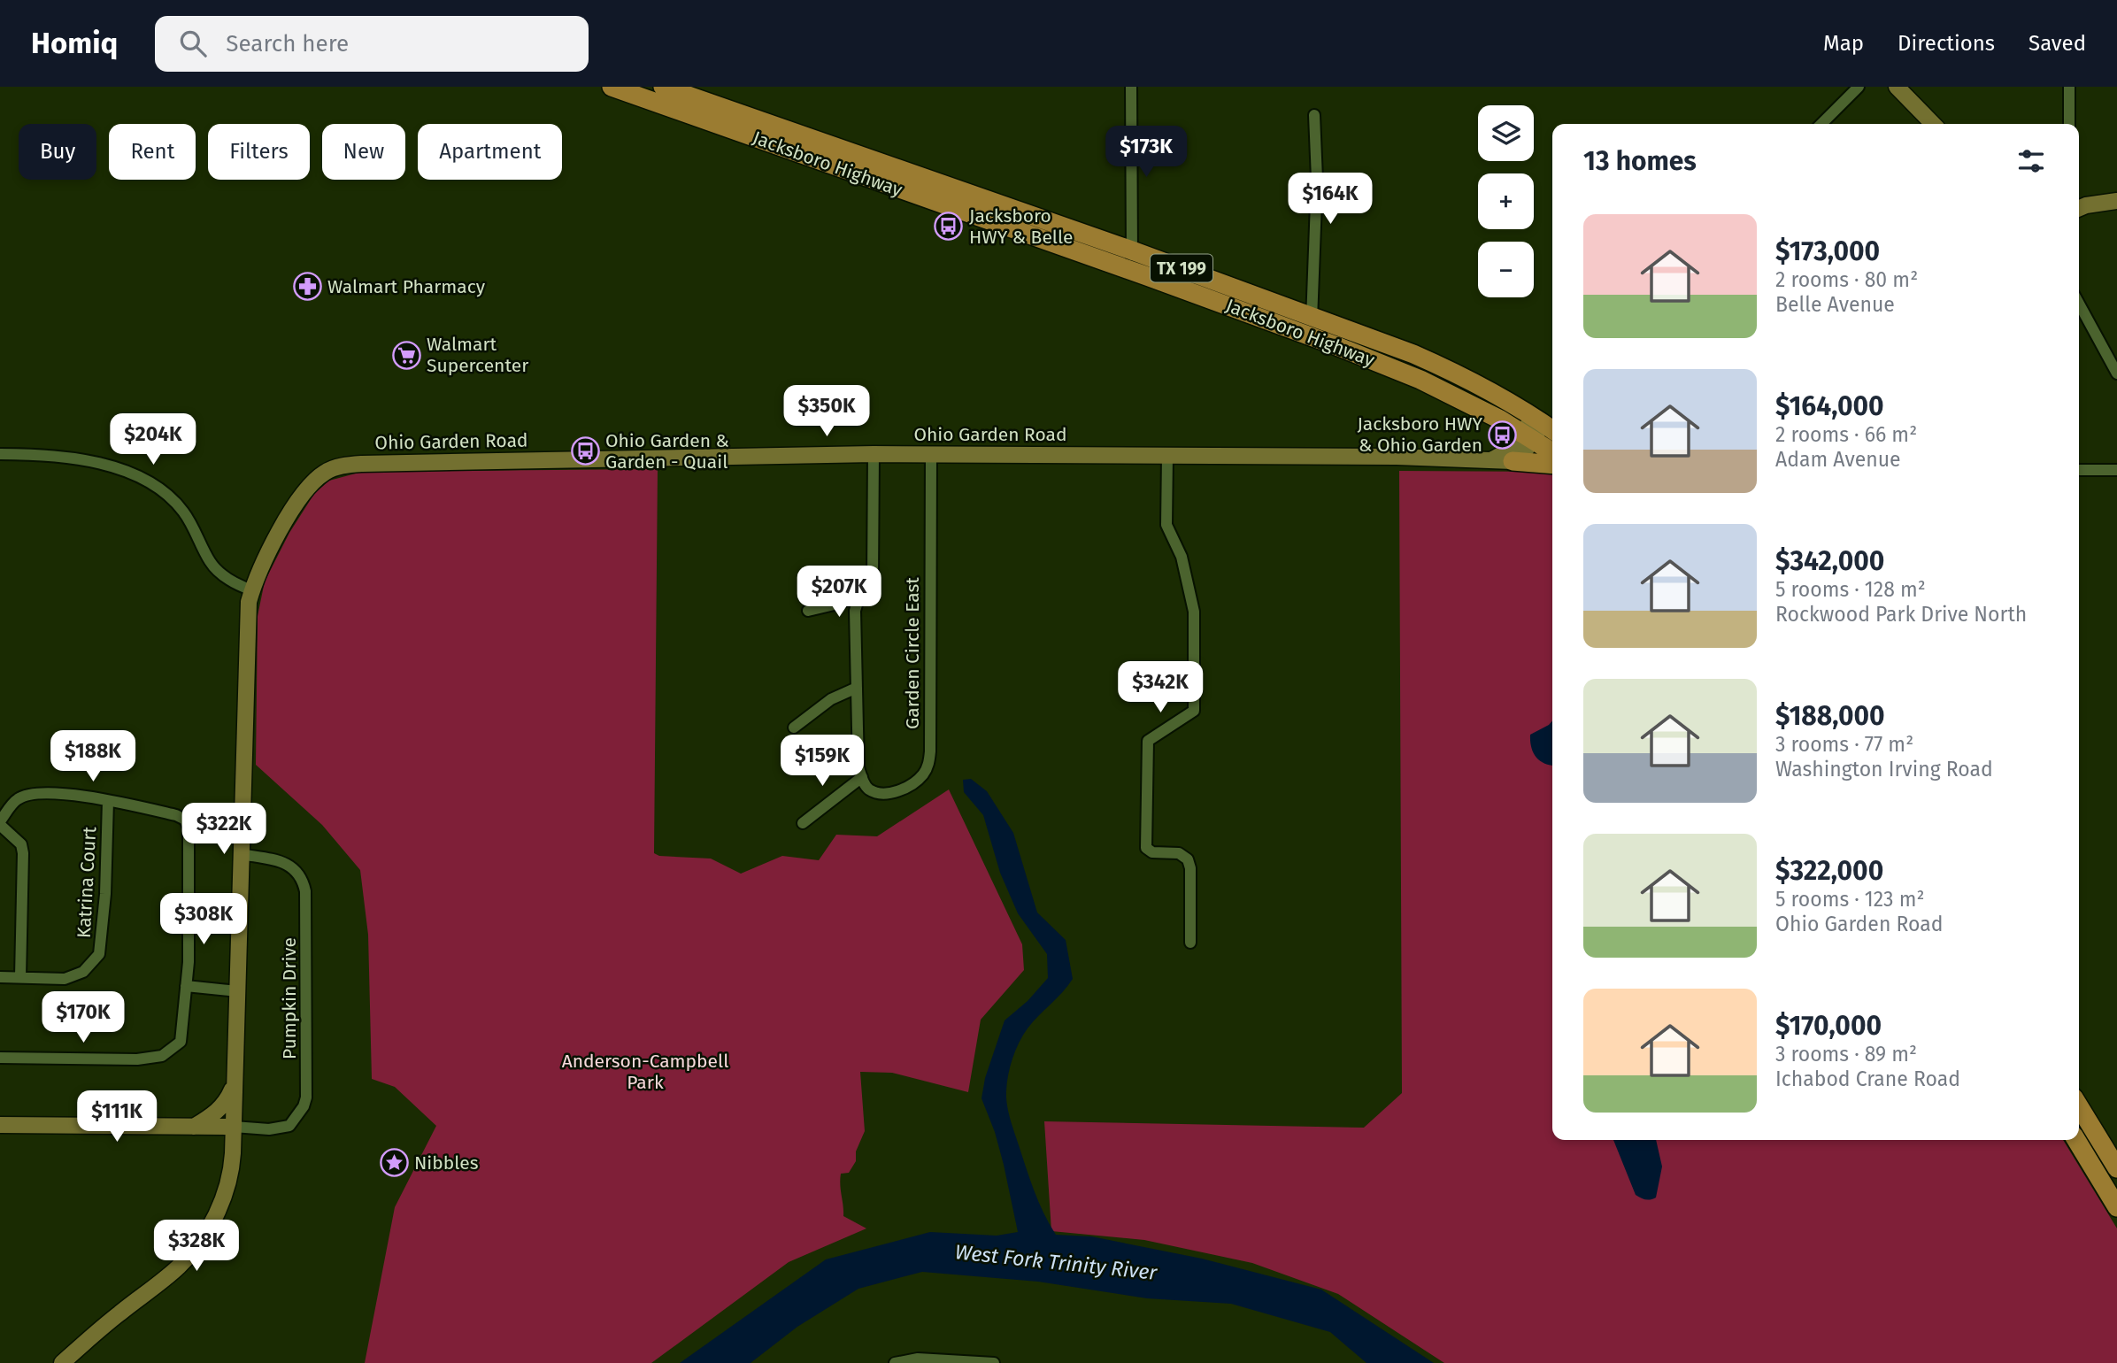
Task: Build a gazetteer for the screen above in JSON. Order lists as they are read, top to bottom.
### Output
{
  "streets": {
    "main road": ["Jacksboro Highway", "TX 199"],
    "street": [
      "Ohio Garden Road",
      "Garden Circle East",
      "Katrina Court",
      "Pumpkin Drive"
    ]
  },
  "crossings": [
    ["Ohio Garden Road", "Garden Circle East"],
    ["Ohio Garden Road", "Pumpkin Drive"]
  ],
  "water": ["West Fork Trinity River"],
  "parks": ["Anderson-Campbell Park"],
  "places": {
    "bus stop": ["Jacksboro HWY & Belle", "Jacksboro HWY & Ohio Garden", "Ohio Garden & Garden - Quail"],
    "pharmacy": ["Walmart Pharmacy"],
    "supermarket": ["Walmart Supercenter"],
    "place": ["Nibbles"]
  },
  "page": {
    "header": "Homiq",
    "search": "Search here",
    "nav": ["Map", "Directions", "Saved"],
    "map_buttons": ["+", "−"],
    "chip": [
      "Buy",
      "Rent",
      "Filters",
      "New",
      "Apartment"
    ],
    "heading": "13 homes",
    "price": [
      "$173K",
      "$164K",
      "$350K",
      "$204K",
      "$207K",
      "$342K",
      "$188K",
      "$159K",
      "$322K",
      "$308K",
      "$170K",
      "$111K",
      "$328K"
    ],
    "list": [
      {
        "name": "$173,000",
        "note": "2 rooms · 80 m² · Belle Avenue"
      },
      {
        "name": "$164,000",
        "note": "2 rooms · 66 m² · Adam Avenue"
      },
      {
        "name": "$342,000",
        "note": "5 rooms · 128 m² · Rockwood Park Drive North"
      },
      {
        "name": "$188,000",
        "note": "3 rooms · 77 m² · Washington Irving Road"
      },
      {
        "name": "$322,000",
        "note": "5 rooms · 123 m² · Ohio Garden Road"
      },
      {
        "name": "$170,000",
        "note": "3 rooms · 89 m² · Ichabod Crane Road"
      }
    ]
  }
}
